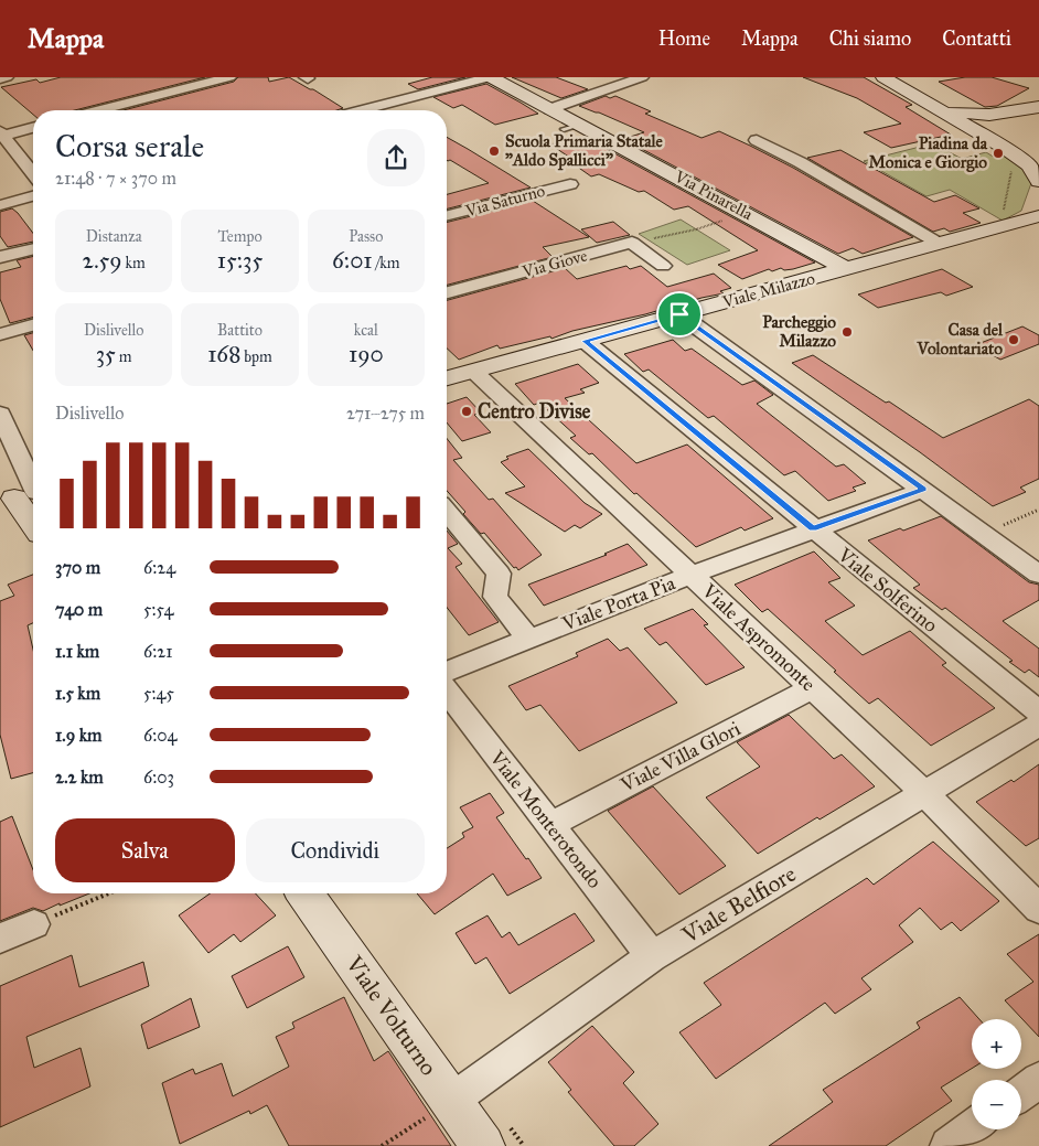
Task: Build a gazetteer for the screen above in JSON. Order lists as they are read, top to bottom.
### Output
{
  "streets": {
    "street": [
      "Via Pinarella",
      "Via Saturno",
      "Via Giove",
      "Viale Milazzo",
      "Viale Solferino",
      "Viale Porta Pia",
      "Viale Aspromonte",
      "Viale Villa Glori",
      "Viale Monterotondo",
      "Viale Belfiore",
      "Viale Volturno"
    ]
  },
  "crossings": [
    ["Via Pinarella", "Viale Milazzo"],
    ["Viale Milazzo", "Viale Solferino"],
    ["Viale Milazzo", "Viale Aspromonte"],
    ["Viale Solferino", "Viale Porta Pia"],
    ["Viale Porta Pia", "Viale Aspromonte"],
    ["Viale Aspromonte", "Viale Villa Glori"],
    ["Viale Aspromonte", "Viale Belfiore"],
    ["Viale Villa Glori", "Viale Monterotondo"],
    ["Viale Monterotondo", "Viale Belfiore"],
    ["Viale Belfiore", "Viale Volturno"]
  ],
  "places": [
    "Scuola Primaria Statale \"Aldo Spallicci\"",
    "Piadina da Monica e Giorgio",
    "Parcheggio Milazzo",
    "Casa del Volontariato",
    "Centro Divise"
  ],
  "page": {
    "header": "Mappa",
    "nav": [
      "Home",
      "Mappa",
      "Chi siamo",
      "Contatti"
    ],
    "heading": ["Corsa serale", "21:48 · 7 × 370 m"],
    "stats": [
      ["Distanza", "2.59 km"],
      ["Tempo", "15:35"],
      ["Passo", "6:01 /km"],
      ["Dislivello", "35 m"],
      ["Battito", "168 bpm"],
      ["kcal", "190"]
    ],
    "chart": ["Dislivello", "271–275 m"],
    "list": [
      {
        "name": "370 m",
        "note": "6:24"
      },
      {
        "name": "740 m",
        "note": "5:54"
      },
      {
        "name": "1.1 km",
        "note": "6:21"
      },
      {
        "name": "1.5 km",
        "note": "5:45"
      },
      {
        "name": "1.9 km",
        "note": "6:04"
      },
      {
        "name": "2.2 km",
        "note": "6:03"
      }
    ],
    "buttons": ["Salva", "Condividi"],
    "map_buttons": ["+", "−"]
  }
}
